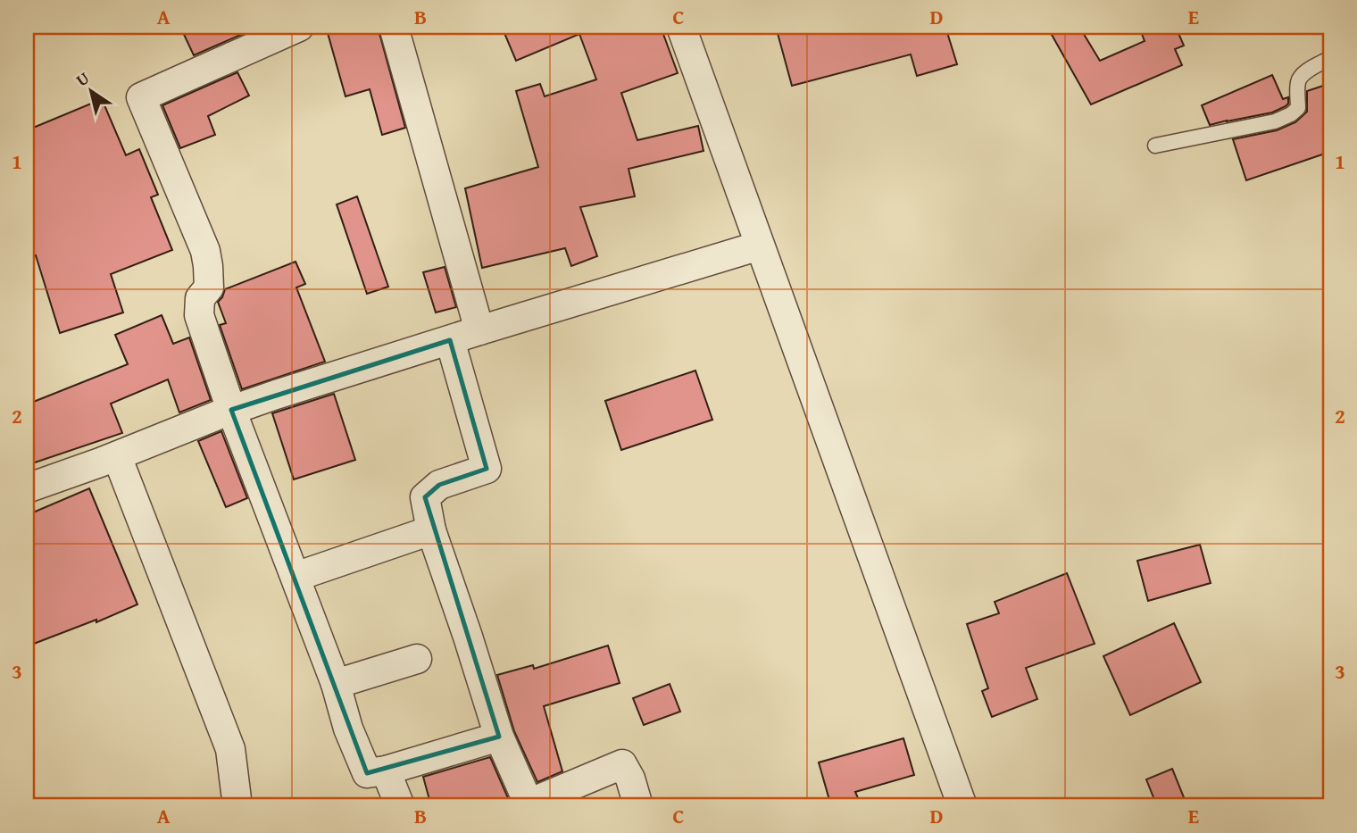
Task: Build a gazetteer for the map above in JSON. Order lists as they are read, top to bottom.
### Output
{
  "north": "top left",
  "grid": {
    "columns": [
      "A",
      "B",
      "C",
      "D",
      "E"
    ],
    "rows": ["1", "2", "3"]
  }
}
